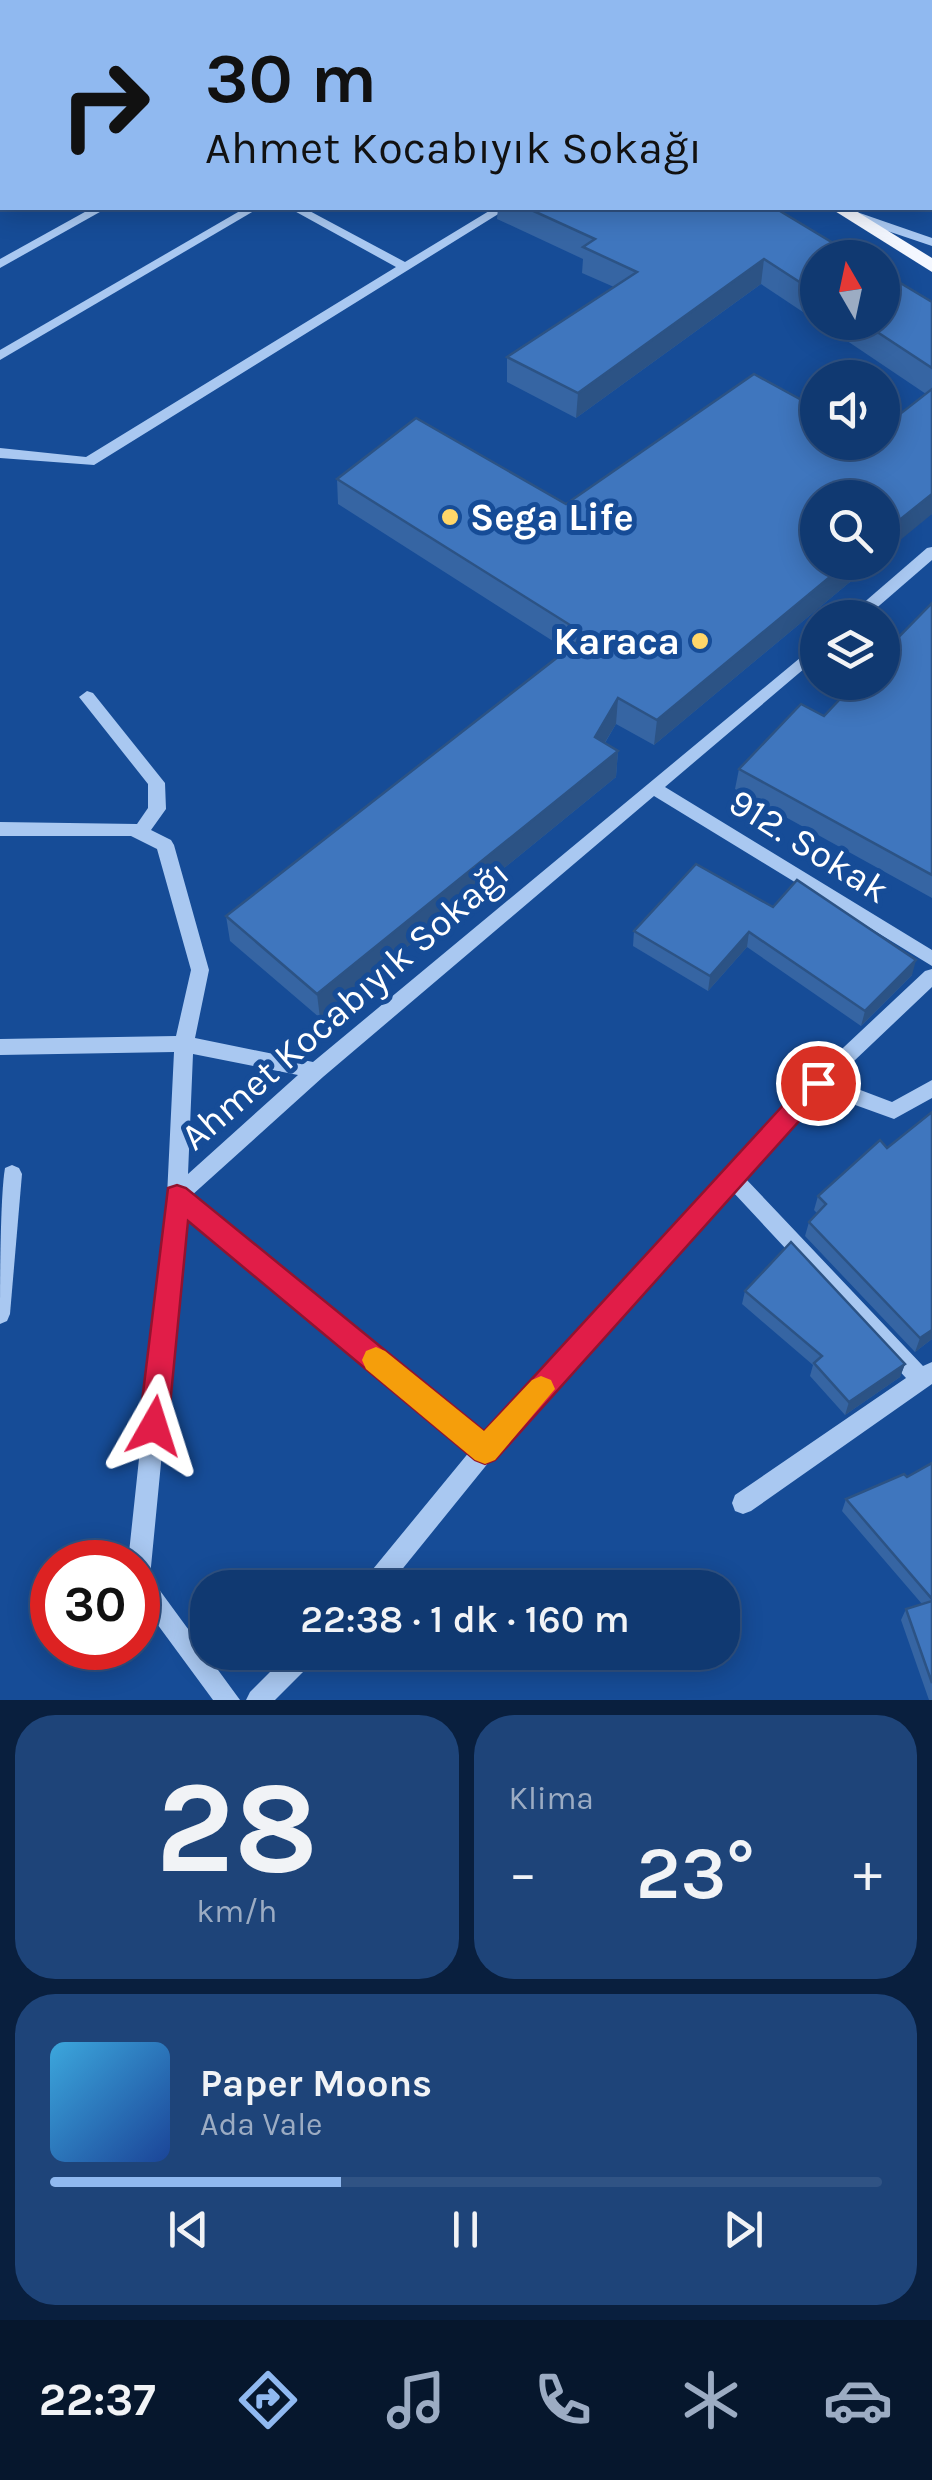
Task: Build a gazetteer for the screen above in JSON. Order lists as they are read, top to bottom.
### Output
{
  "streets": {
    "street": ["912. Sokak", "Ahmet Kocabıyık Sokağı"]
  },
  "crossings": [
    ["912. Sokak", "Ahmet Kocabıyık Sokağı"]
  ],
  "places": ["Sega Life", "Karaca"],
  "north": "top",
  "page": {
    "turn": ["30 m", "Ahmet Kocabıyık Sokağı"],
    "limit": "30",
    "trip": "22:38 · 1 dk · 160 m",
    "tile": [
      ["28", "km/h"],
      "Klima"
    ],
    "heat": ["−", "23°", "+"],
    "song": ["Paper Moons", "Ada Vale"],
    "tabs": "22:37"
  }
}
